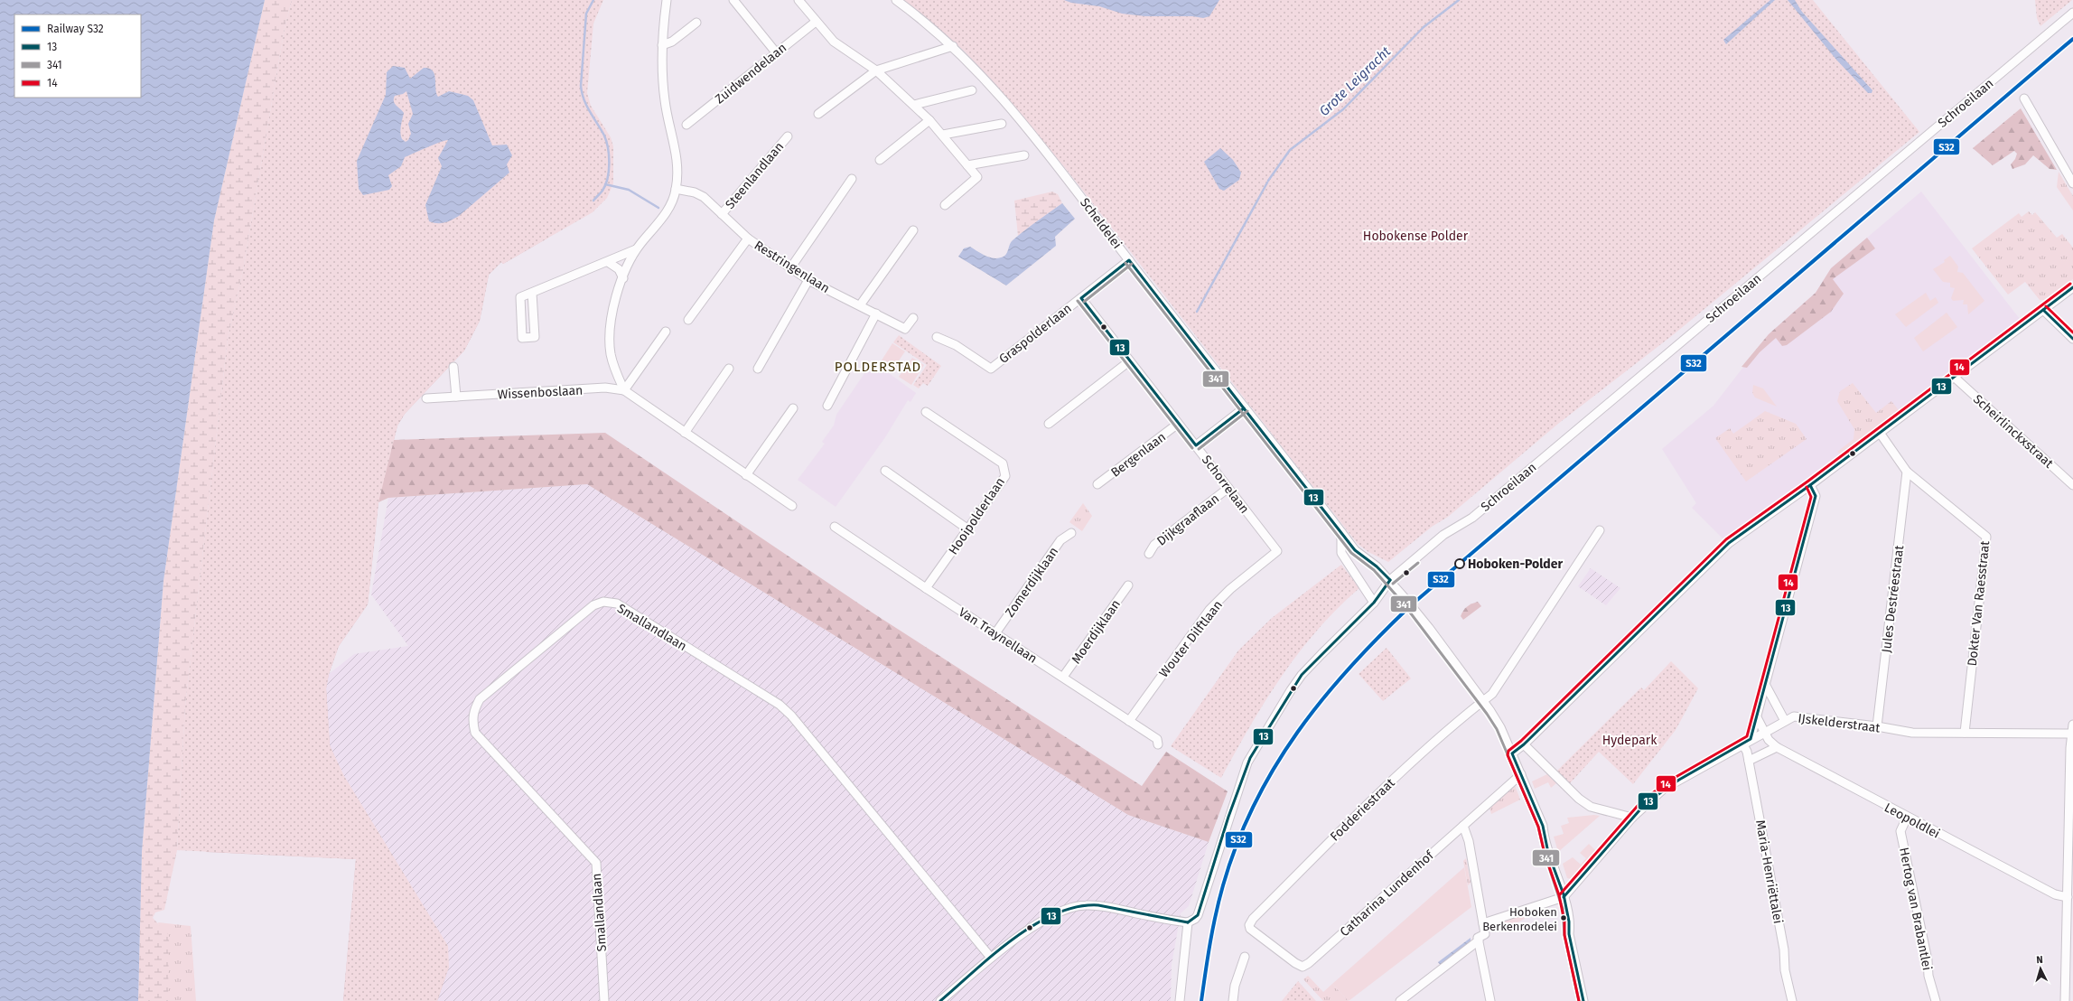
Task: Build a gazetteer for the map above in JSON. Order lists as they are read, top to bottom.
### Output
{
  "streets": {
    "street": [
      "Zuidwendelaan",
      "Schroeilaan",
      "Steenlandlaan",
      "Scheldelei",
      "Restringenlaan",
      "Graspolderlaan",
      "Wissenboslaan",
      "Scheirlinckxstraat",
      "Bergenlaan",
      "Schorrelaan",
      "Hooipolderlaan",
      "Dijkgraaflaan",
      "Zomerdijklaan",
      "Jules Destréestraat",
      "Dokter Van Raesstraat",
      "Smallandlaan",
      "Moerdijklaan",
      "Van Traynellaan",
      "Wouter Dilftlaan",
      "IJskelderstraat",
      "Fodderiestraat",
      "Leopoldlei",
      "Maria-Henriëttalei",
      "Catharina Lundenhof",
      "Hertog van Brabantlei"
    ]
  },
  "crossings": [
    ["Schroeilaan", "Scheldelei"],
    ["Steenlandlaan", "Restringenlaan"],
    ["Scheldelei", "Graspolderlaan"],
    ["Scheldelei", "IJskelderstraat"],
    ["Scheldelei", "Fodderiestraat"],
    ["Scheldelei", "Catharina Lundenhof"],
    ["Graspolderlaan", "Schorrelaan"],
    ["Bergenlaan", "Schorrelaan"],
    ["Schorrelaan", "Dijkgraaflaan"],
    ["Schorrelaan", "Wouter Dilftlaan"],
    ["Hooipolderlaan", "Van Traynellaan"],
    ["Zomerdijklaan", "Van Traynellaan"],
    ["Jules Destréestraat", "Dokter Van Raesstraat"],
    ["Jules Destréestraat", "IJskelderstraat"],
    ["Dokter Van Raesstraat", "IJskelderstraat"],
    ["Moerdijklaan", "Van Traynellaan"],
    ["Van Traynellaan", "Wouter Dilftlaan"],
    ["IJskelderstraat", "Leopoldlei"],
    ["IJskelderstraat", "Maria-Henriëttalei"],
    ["Fodderiestraat", "Catharina Lundenhof"],
    ["Leopoldlei", "Hertog van Brabantlei"]
  ],
  "districts": ["POLDERSTAD"],
  "water": ["Grote Leigracht"],
  "parks": ["Hobokense Polder", "Hydepark"],
  "places": ["Hoboken-Polder", "Hoboken Berkenrodelei"],
  "lines": [
    "rail line S32",
    "transit line 13",
    "transit line 341",
    "transit line 14"
  ],
  "legend": [
    "Railway S32",
    "13",
    "341",
    "14"
  ],
  "north": "top"
}
